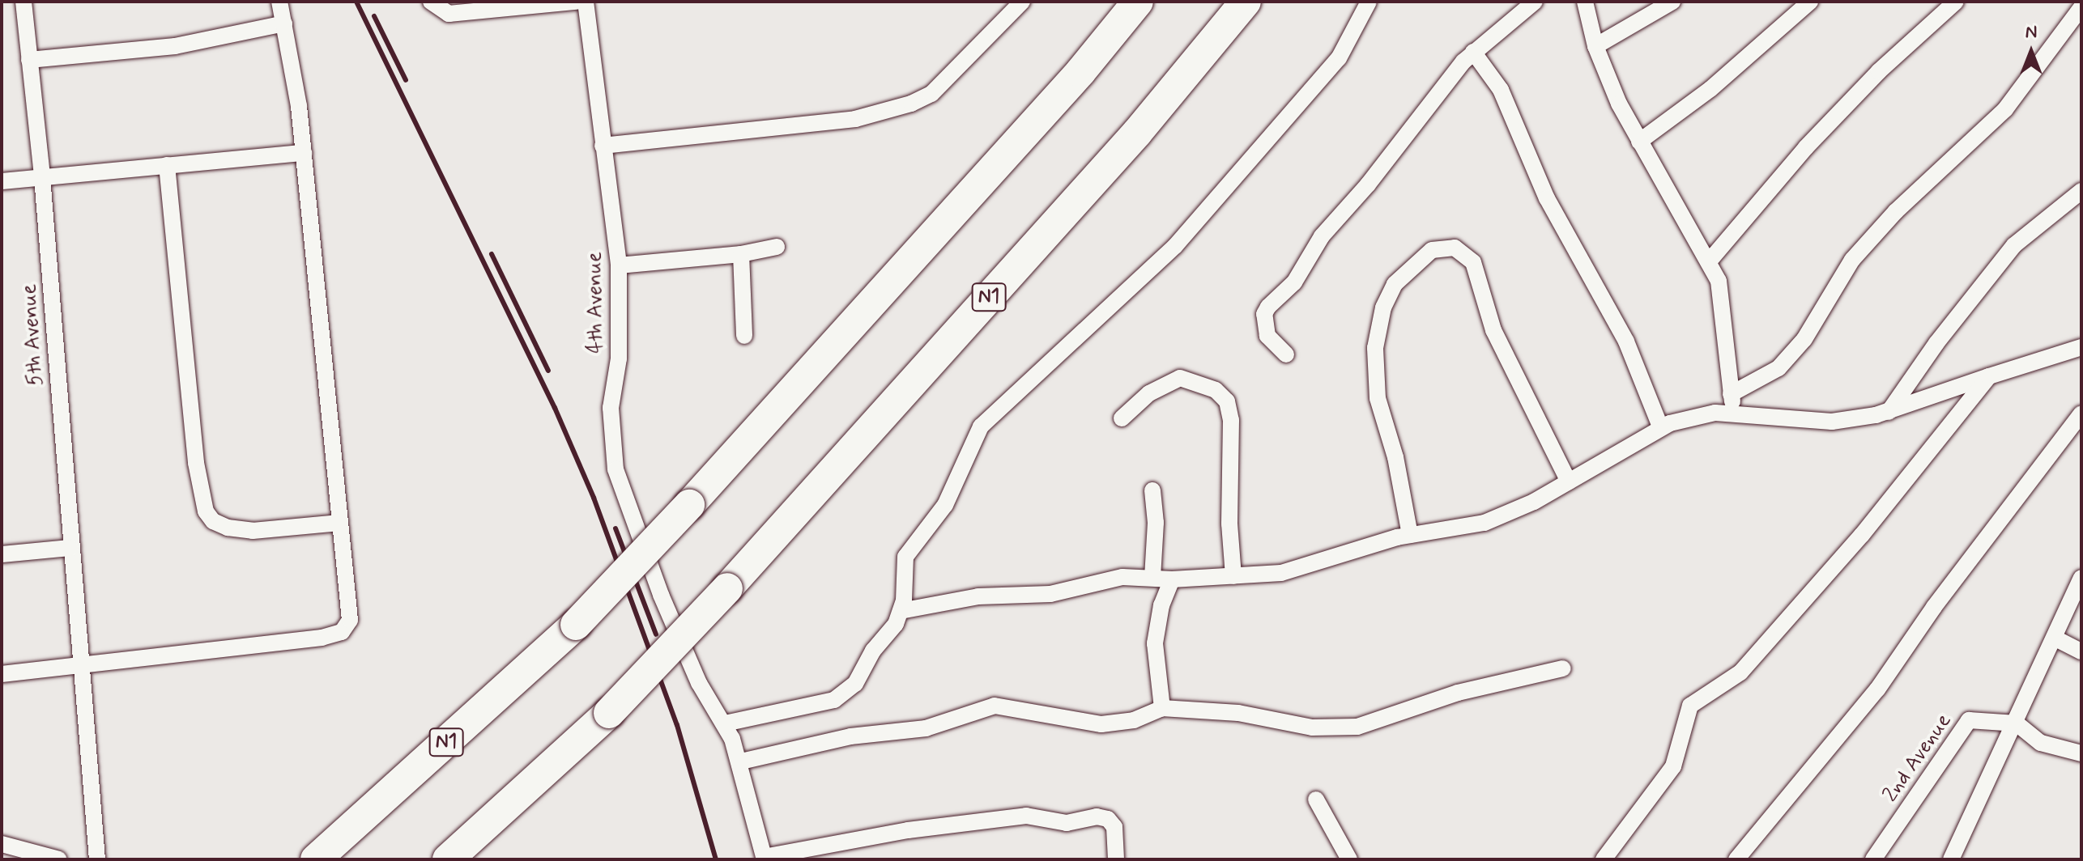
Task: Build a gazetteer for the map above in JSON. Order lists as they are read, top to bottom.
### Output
{
  "streets": {
    "highway": ["N1"],
    "street": ["4th Avenue", "5th Avenue", "2nd Avenue"]
  },
  "north": "top"
}
